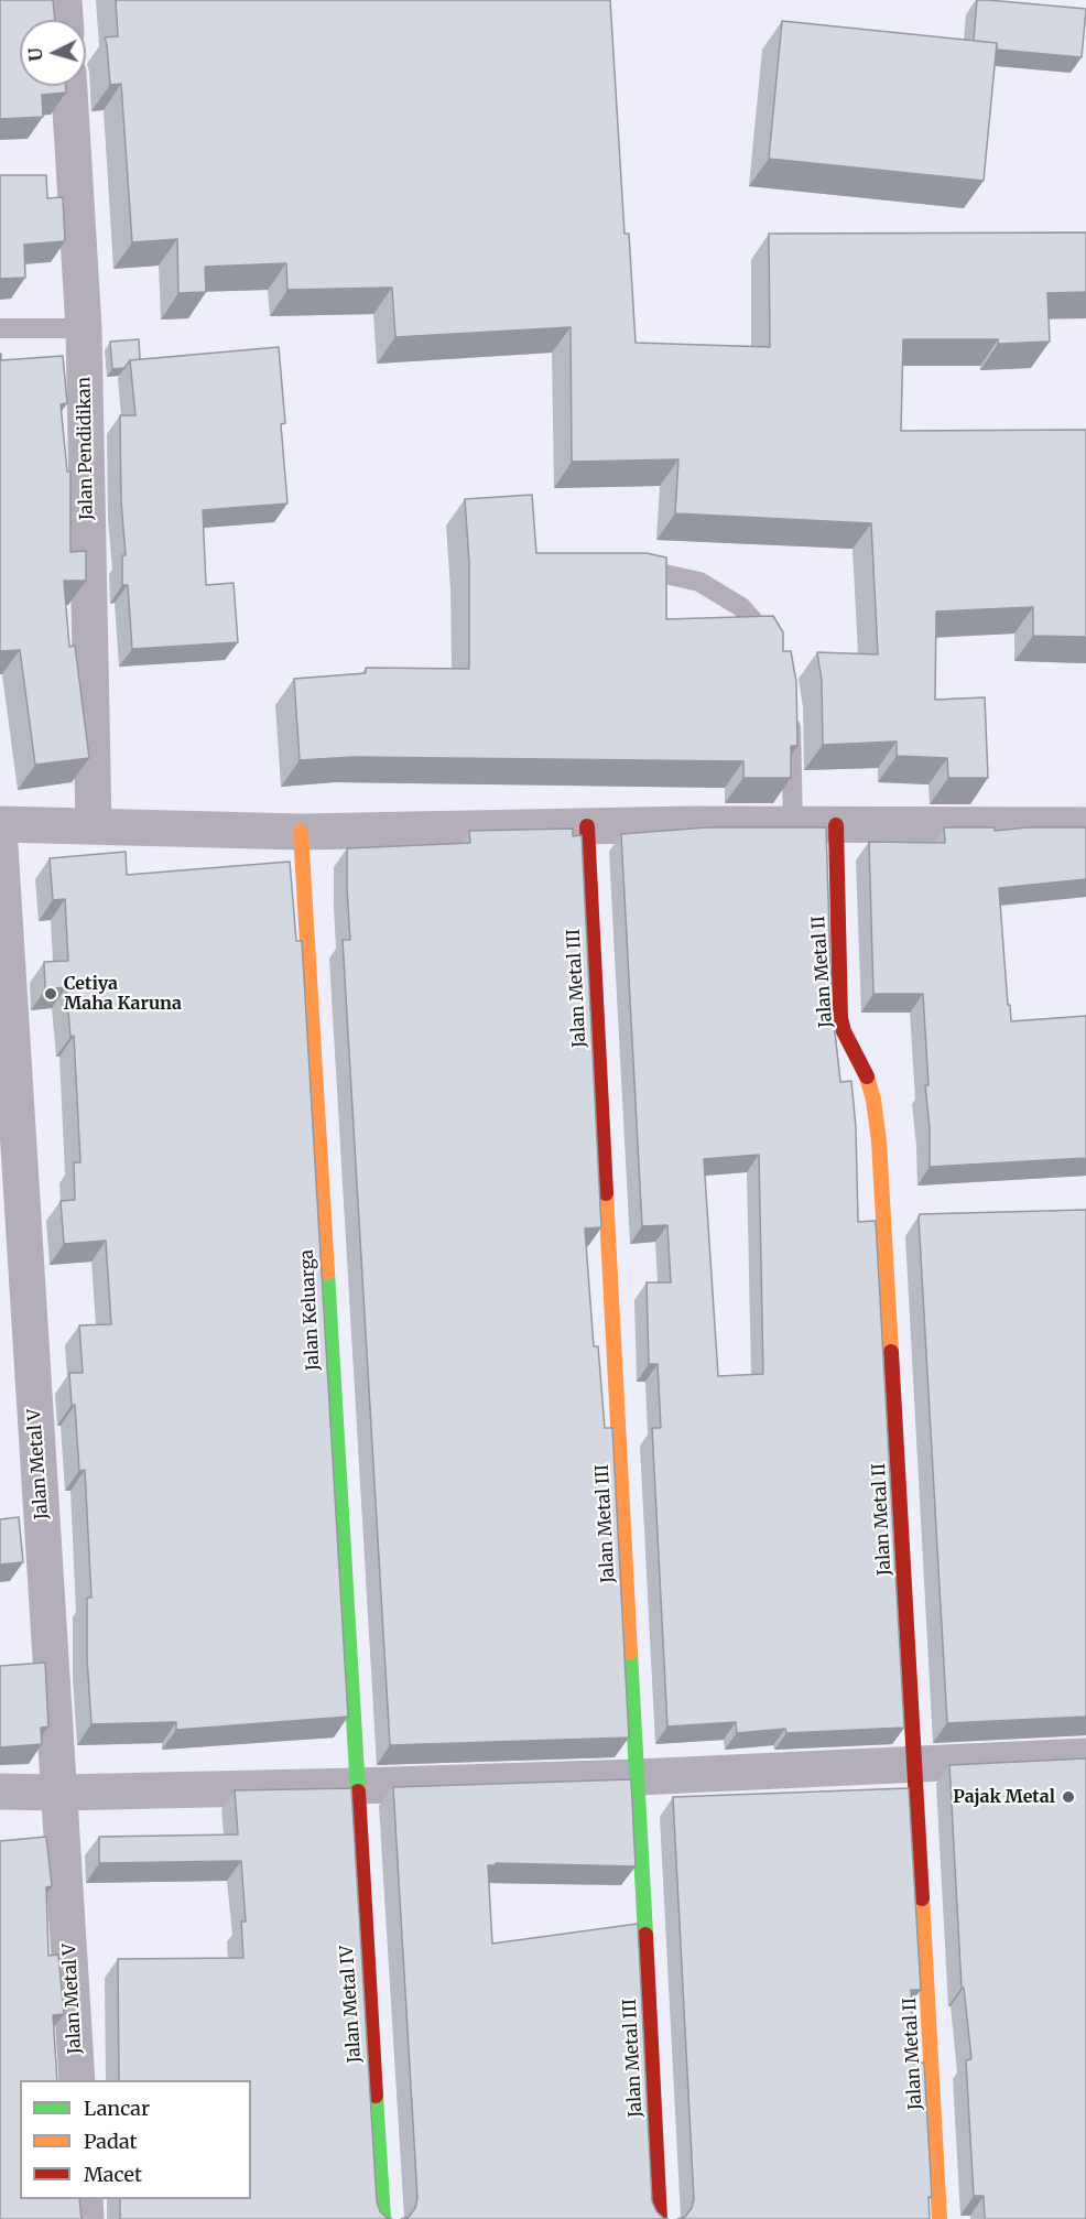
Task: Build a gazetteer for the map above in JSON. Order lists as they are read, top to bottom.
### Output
{
  "streets": {
    "street": [
      "Jalan Pendidikan",
      "Jalan Metal II",
      "Jalan Metal III",
      "Jalan Keluarga",
      "Jalan Metal V",
      "Jalan Metal IV"
    ]
  },
  "crossings": [
    ["Jalan Keluarga", "Jalan Metal IV"]
  ],
  "places": ["Cetiya Maha Karuna", "Pajak Metal"],
  "legend": ["Lancar", "Padat", "Macet"],
  "north": "left"
}
